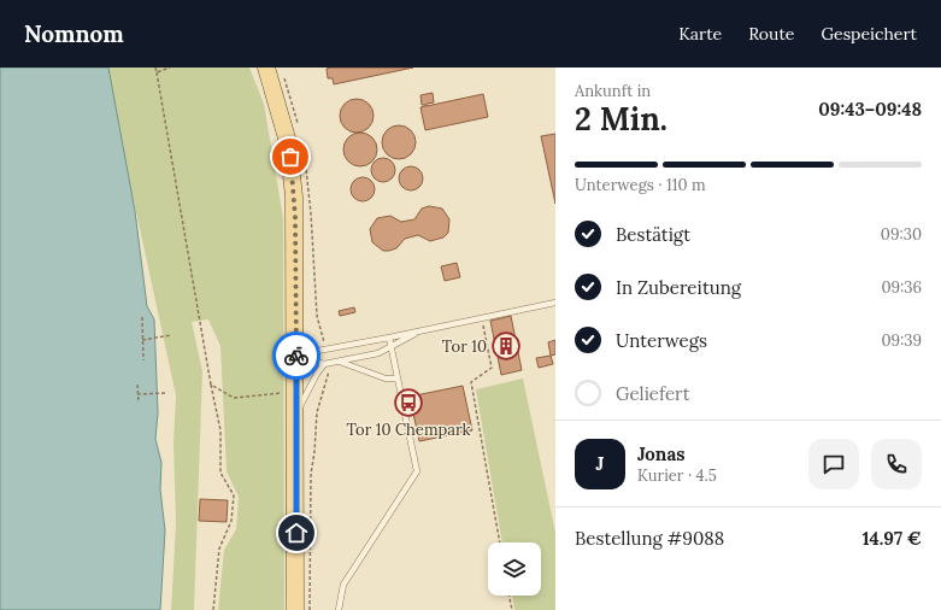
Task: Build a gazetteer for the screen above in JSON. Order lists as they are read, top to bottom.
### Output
{
  "places": {
    "building": ["Tor 10"],
    "bus stop": ["Tor 10 Chempark"]
  },
  "page": {
    "header": "Nomnom",
    "nav": ["Karte", "Route", "Gespeichert"],
    "heading": ["2 Min.", "Ankunft in", "09:43–09:48"],
    "panel": [
      "Jonas",
      "Kurier · 4.5",
      "Bestellung #9088",
      "14.97 €"
    ],
    "bar": "Unterwegs · 110 m",
    "list": [
      ["Bestätigt", "09:30"],
      ["In Zubereitung", "09:36"],
      ["Unterwegs", "09:39"],
      "Geliefert"
    ],
    "round": "J"
  }
}
